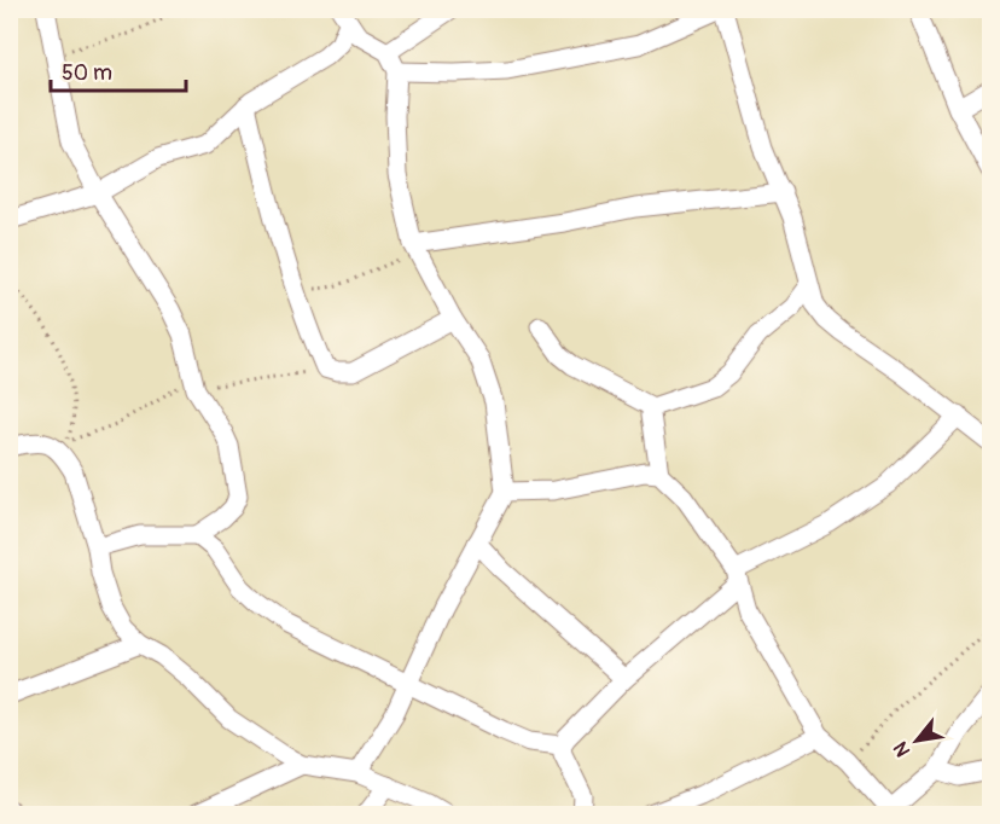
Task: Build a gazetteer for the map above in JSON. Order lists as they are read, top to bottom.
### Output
{
  "scale_bar": "50 m",
  "north": "bottom left"
}
